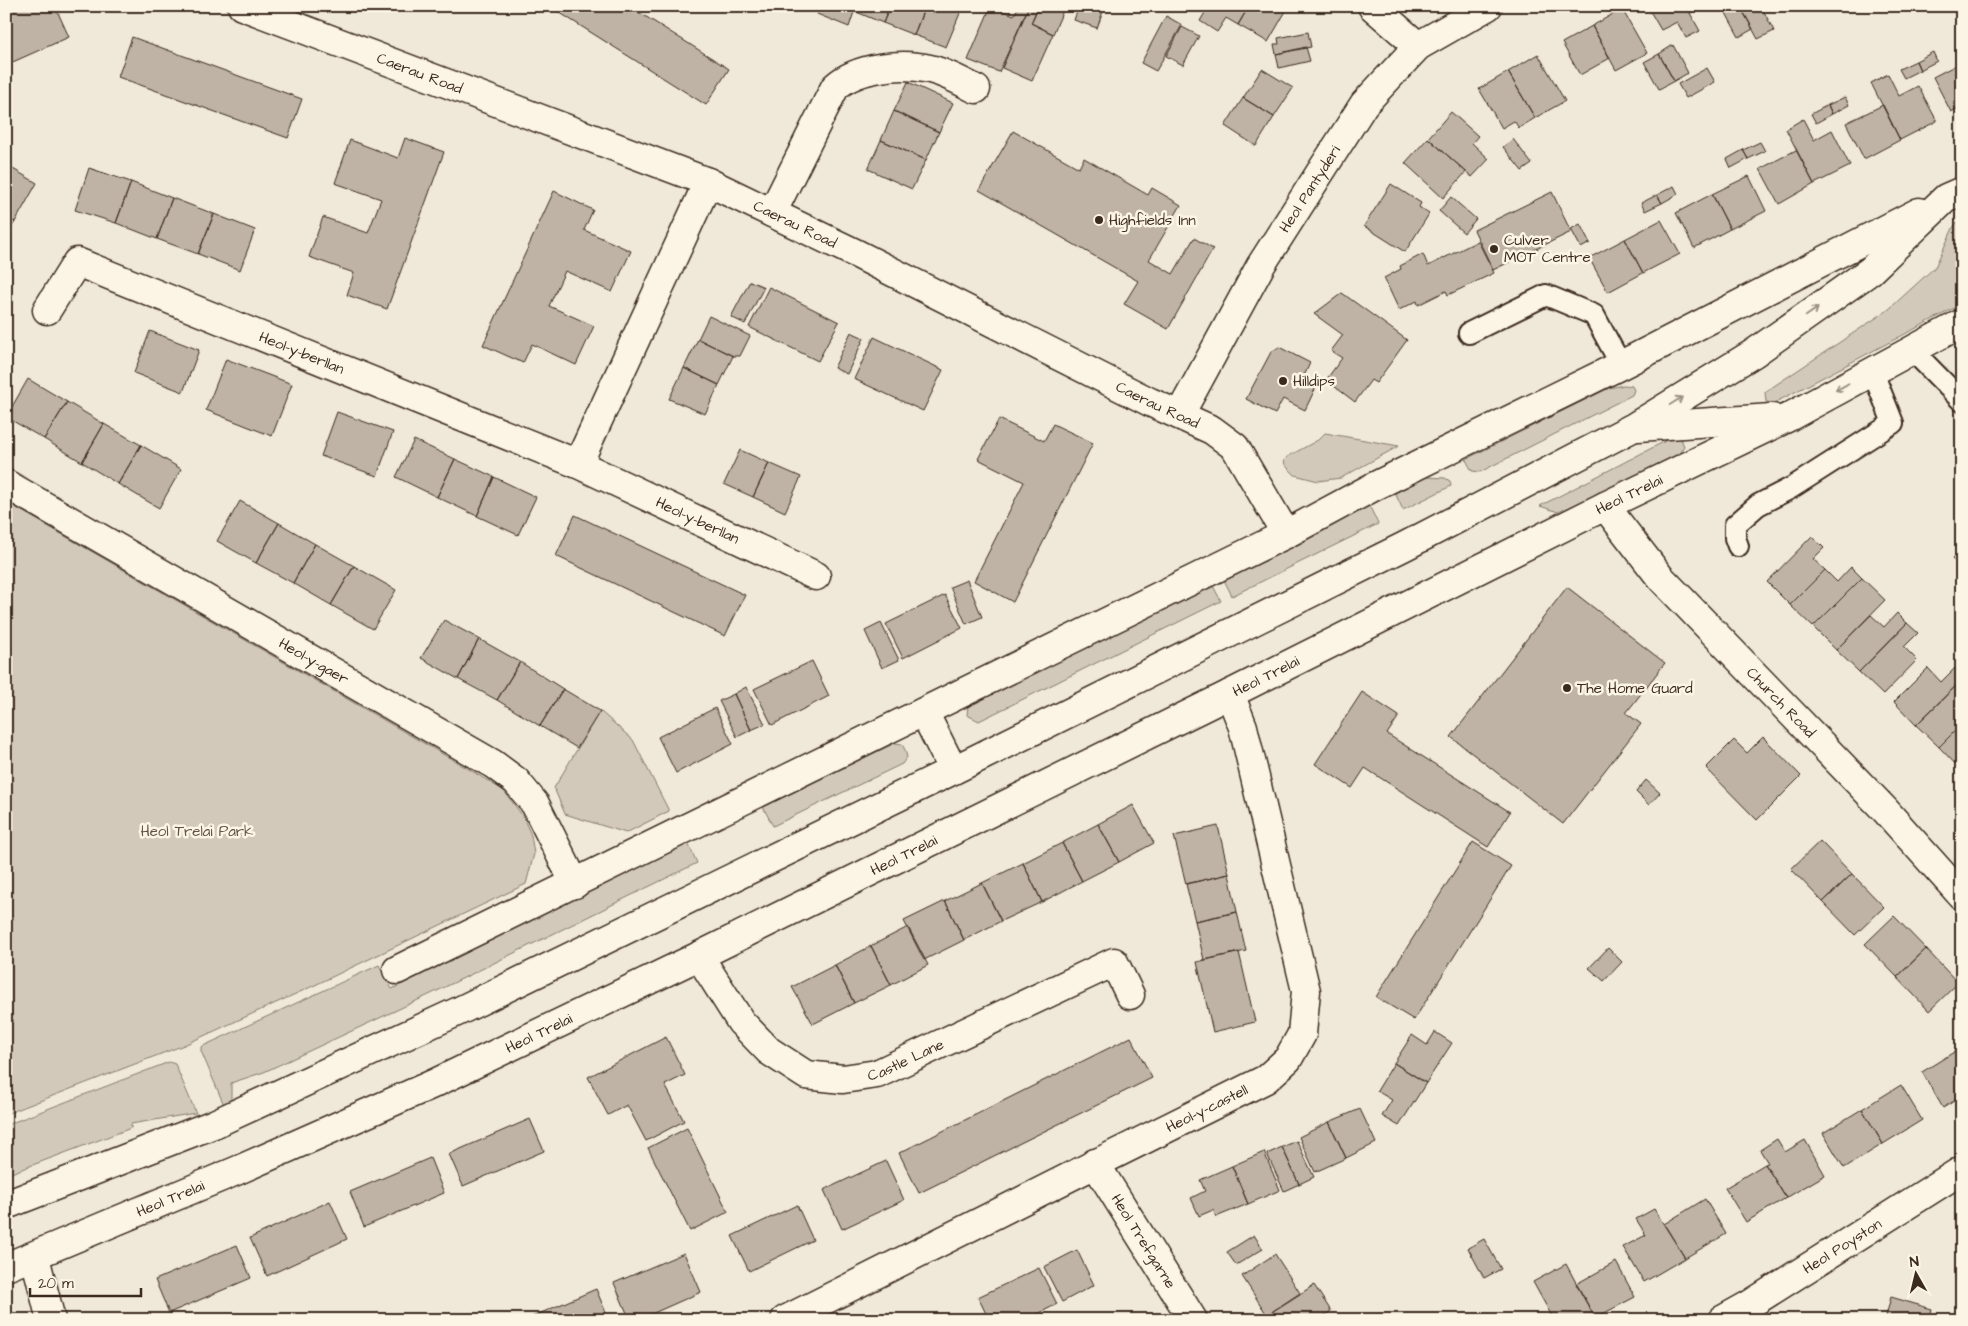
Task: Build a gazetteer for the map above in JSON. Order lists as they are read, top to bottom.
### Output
{
  "streets": {
    "street": [
      "Caerau Road",
      "Heol Pantyderi",
      "Heol-y-berllan",
      "Heol Trelai",
      "Heol-y-gaer",
      "Church Road",
      "Castle Lane",
      "Heol-y-castell",
      "Heol Trefgarne",
      "Heol Poyston"
    ]
  },
  "crossings": [
    ["Caerau Road", "Heol Pantyderi"],
    ["Caerau Road", "Heol Trelai"],
    ["Heol Trelai", "Heol-y-gaer"],
    ["Heol Trelai", "Church Road"],
    ["Heol Trelai", "Castle Lane"],
    ["Heol Trelai", "Heol-y-castell"],
    ["Heol-y-castell", "Heol Trefgarne"]
  ],
  "parks": ["Heol Trelai Park"],
  "places": [
    "Highfields Inn",
    "Culver MOT Centre",
    "Hilldips",
    "The Home Guard"
  ],
  "scale_bar": "20 m",
  "north": "top"
}
